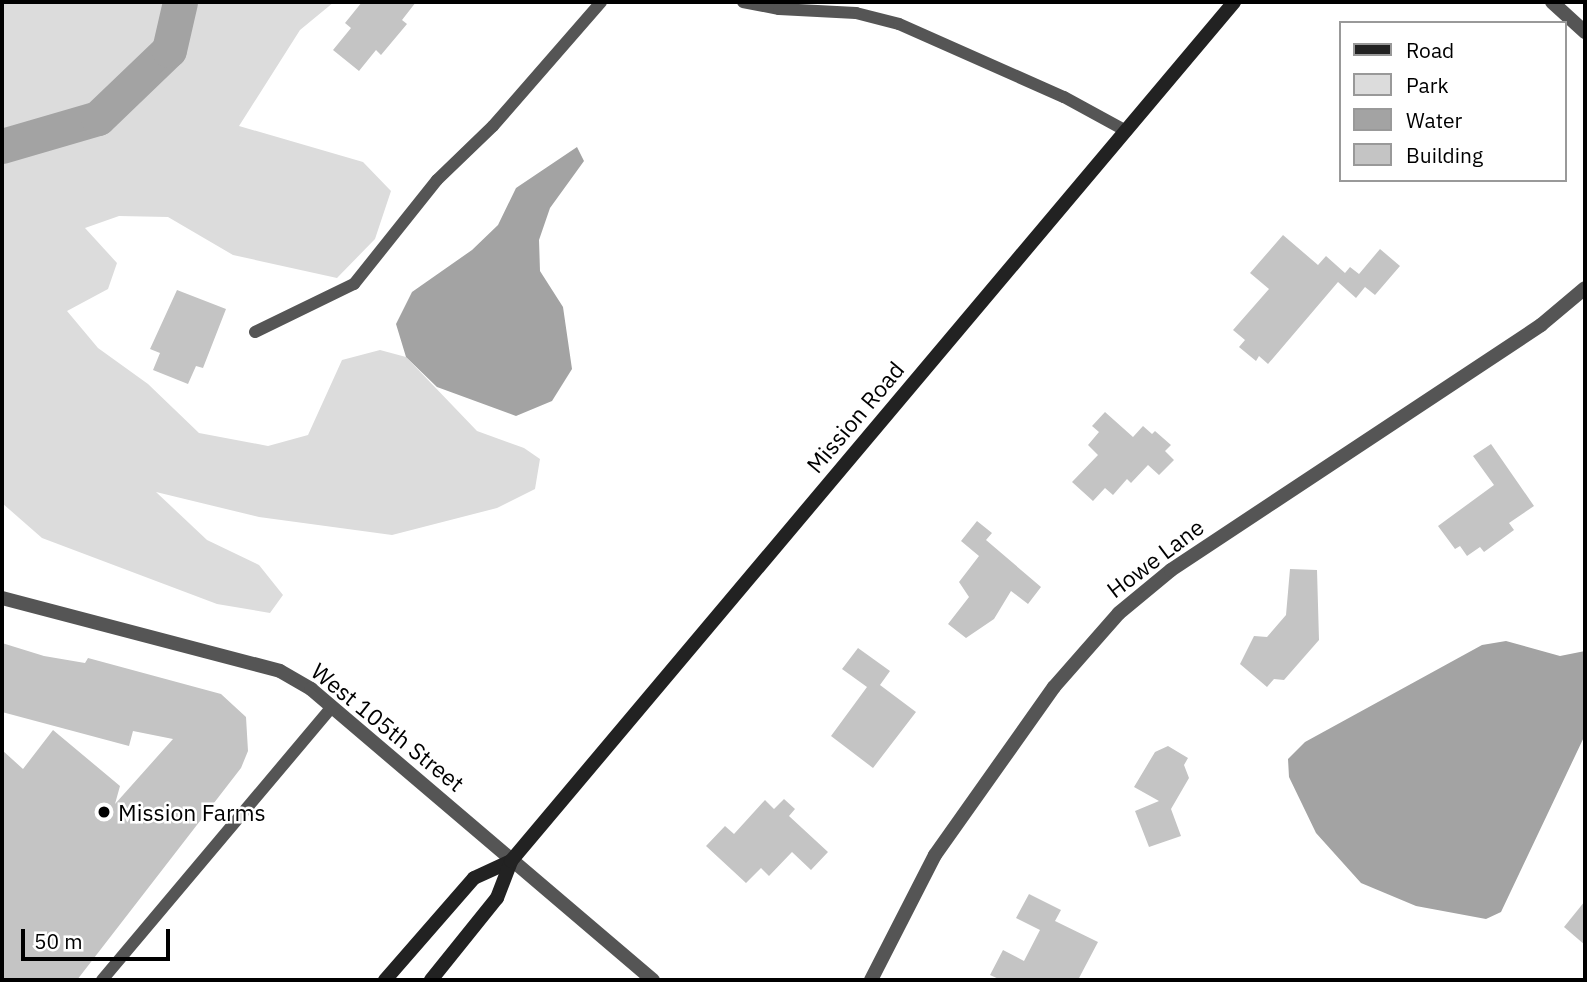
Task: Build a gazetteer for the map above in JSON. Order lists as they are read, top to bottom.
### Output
{
  "streets": {
    "main road": ["Mission Road"],
    "street": ["Howe Lane", "West 105th Street"]
  },
  "crossings": [
    ["Mission Road", "West 105th Street"]
  ],
  "places": ["Mission Farms"],
  "legend": [
    "Road",
    "Park",
    "Water",
    "Building"
  ],
  "scale_bar": "50 m"
}
